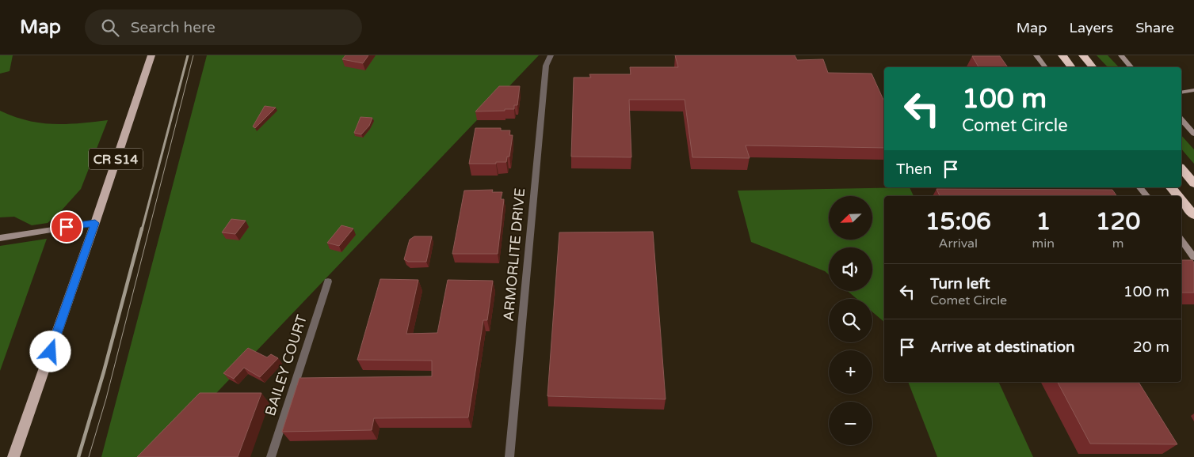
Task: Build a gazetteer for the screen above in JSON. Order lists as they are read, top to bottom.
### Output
{
  "streets": {
    "main road": ["CR S14"],
    "street": ["ARMORLITE DRIVE", "BAILEY COURT"]
  },
  "north": "bottom left",
  "page": {
    "header": "Map",
    "search": "Search here",
    "nav": ["Map", "Layers", "Share"],
    "turn": ["100 m", "Comet Circle"],
    "then": "Then",
    "map_buttons": ["+", "−"],
    "eta": [
      "15:06",
      "Arrival",
      "1",
      "min",
      "120",
      "m"
    ],
    "list": [
      {
        "name": "Turn left",
        "note": "Comet Circle",
        "value": "100 m"
      },
      {
        "name": "Arrive at destination",
        "value": "20 m"
      }
    ]
  }
}
